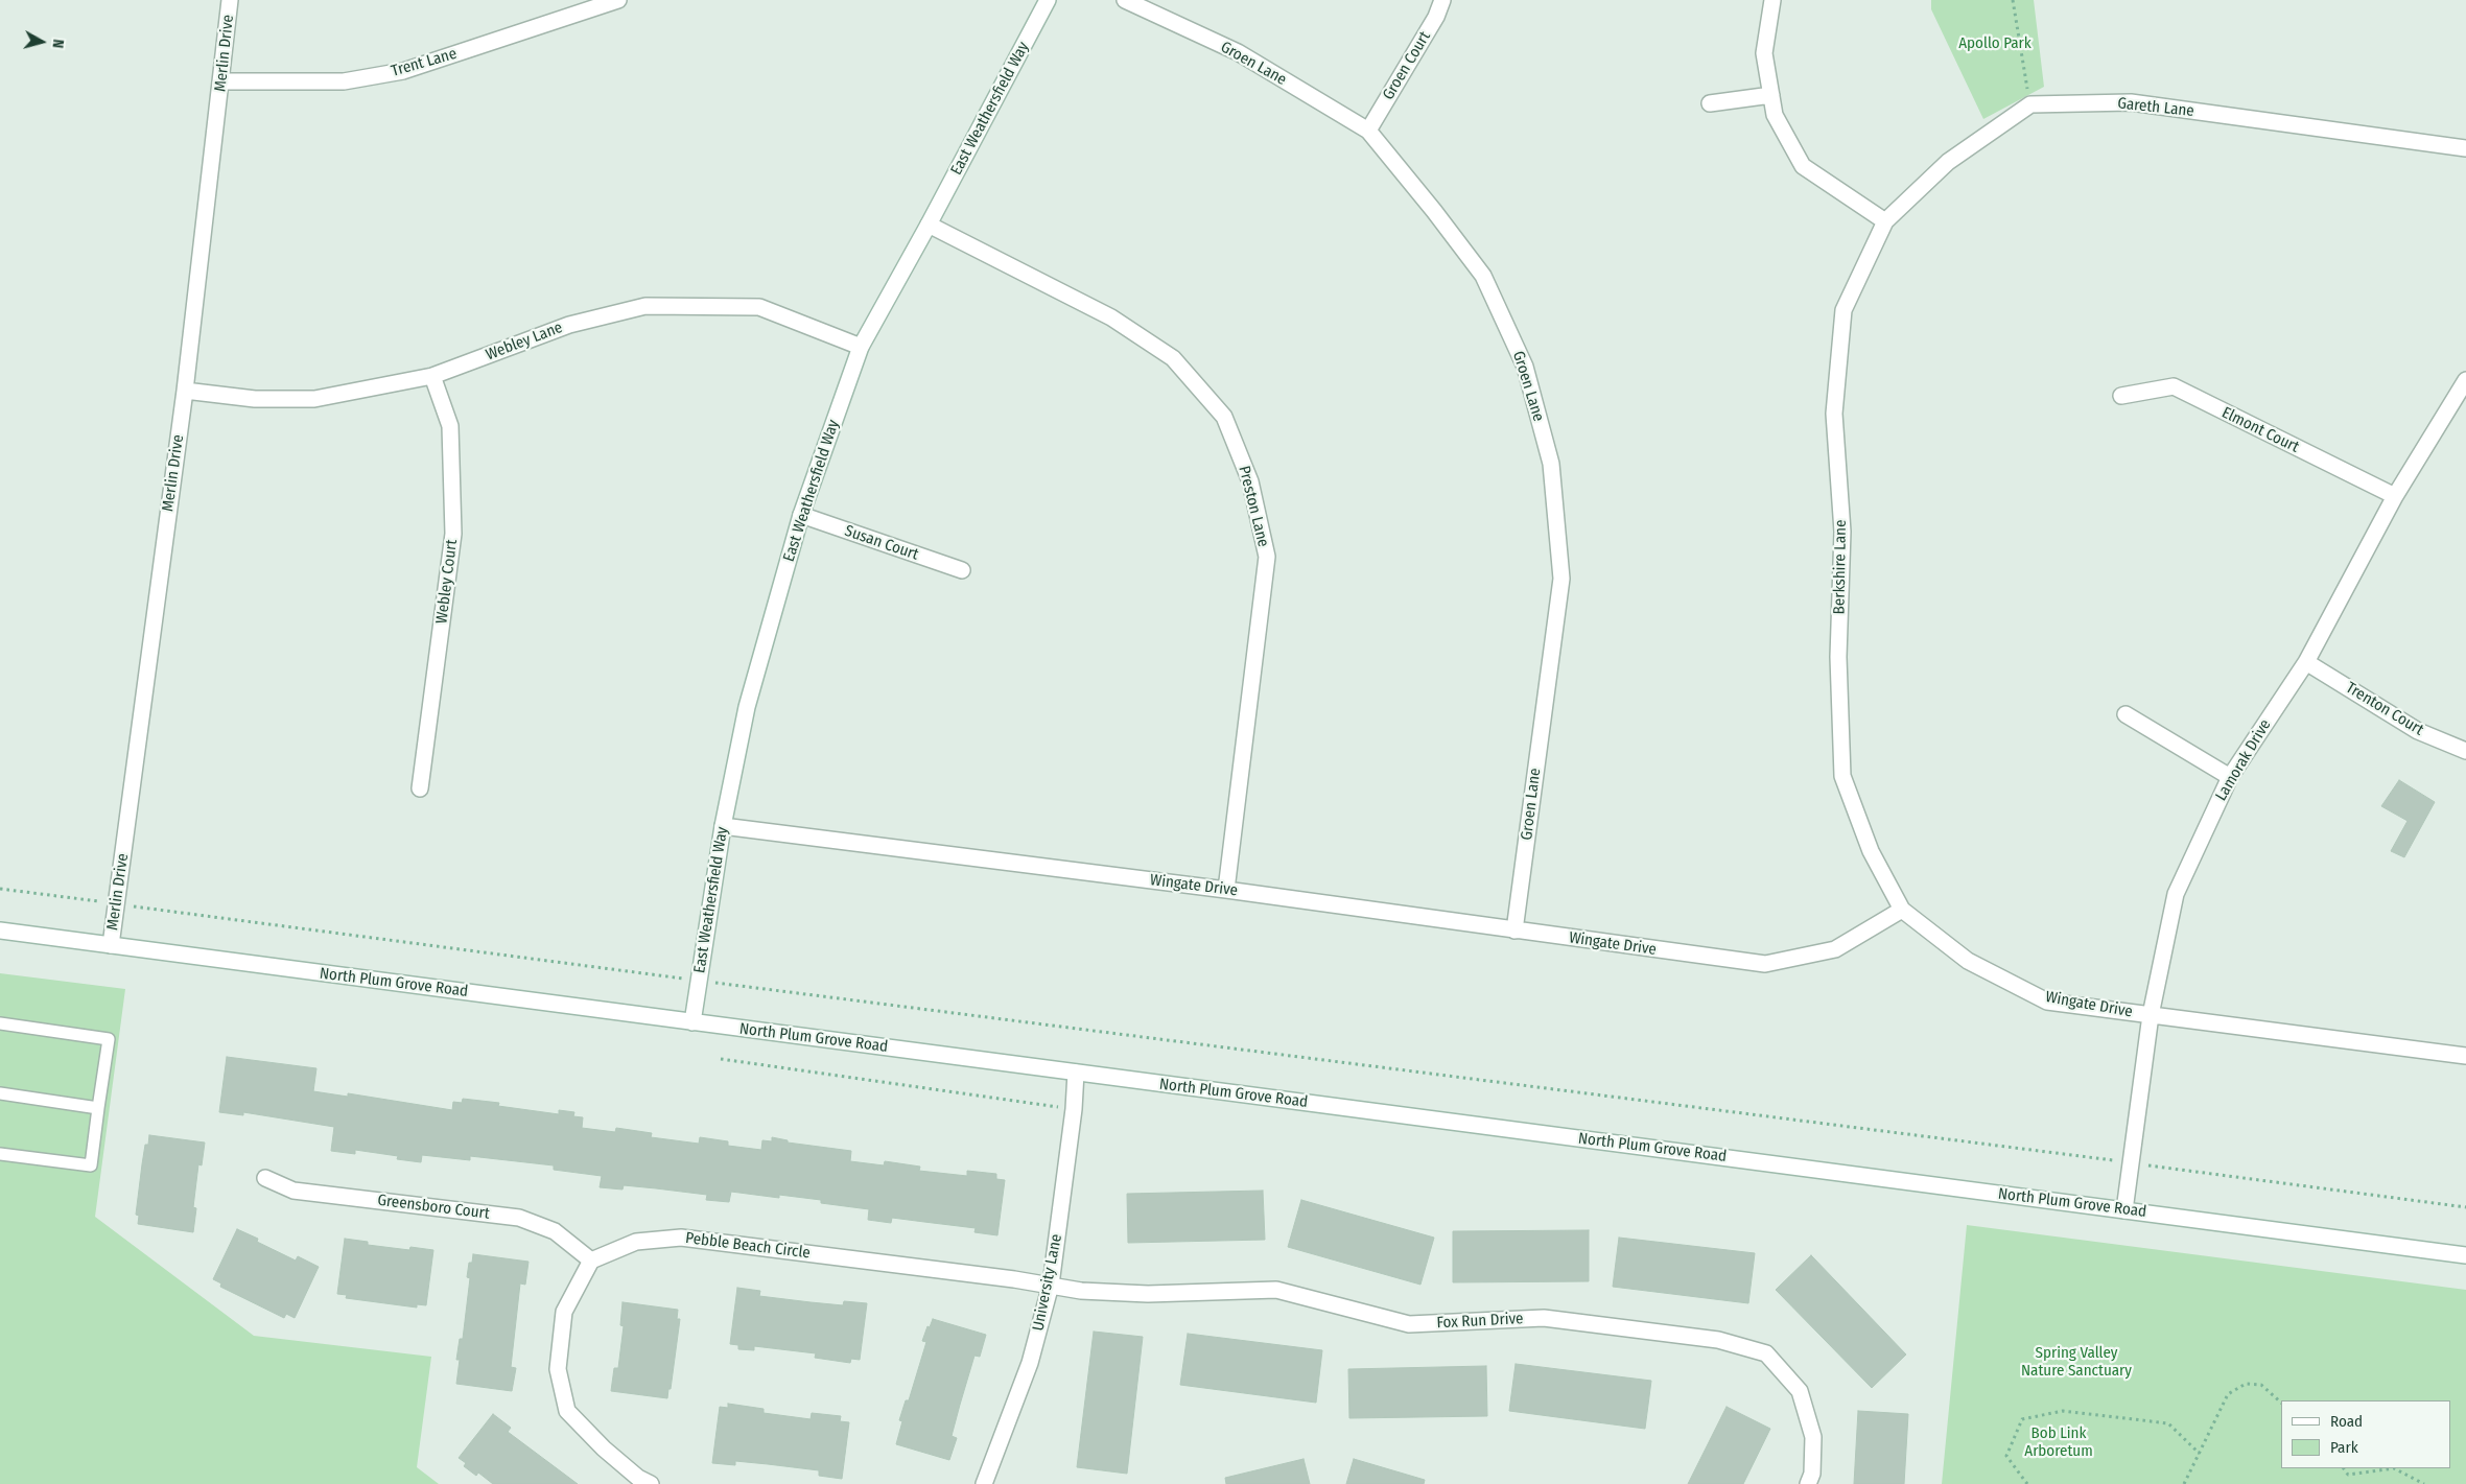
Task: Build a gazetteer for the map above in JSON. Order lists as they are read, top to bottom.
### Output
{
  "streets": {
    "street": [
      "Merlin Drive",
      "Trent Lane",
      "Groen Lane",
      "Groen Court",
      "Gareth Lane",
      "East Weathersfield Way",
      "Webley Lane",
      "Elmont Court",
      "Preston Lane",
      "Susan Court",
      "Berkshire Lane",
      "Webley Court",
      "Trenton Court",
      "Lamorak Drive",
      "Wingate Drive",
      "North Plum Grove Road",
      "Greensboro Court",
      "Pebble Beach Circle",
      "University Lane",
      "Fox Run Drive"
    ]
  },
  "crossings": [
    ["Merlin Drive", "Trent Lane"],
    ["Merlin Drive", "Webley Lane"],
    ["Merlin Drive", "North Plum Grove Road"],
    ["Groen Lane", "Groen Court"],
    ["Groen Lane", "Wingate Drive"],
    ["East Weathersfield Way", "Webley Lane"],
    ["East Weathersfield Way", "Preston Lane"],
    ["East Weathersfield Way", "Susan Court"],
    ["East Weathersfield Way", "Wingate Drive"],
    ["East Weathersfield Way", "North Plum Grove Road"],
    ["Webley Lane", "Webley Court"],
    ["Elmont Court", "Lamorak Drive"],
    ["Preston Lane", "Wingate Drive"],
    ["Berkshire Lane", "Wingate Drive"],
    ["Trenton Court", "Lamorak Drive"],
    ["Lamorak Drive", "Wingate Drive"],
    ["Lamorak Drive", "North Plum Grove Road"],
    ["North Plum Grove Road", "University Lane"],
    ["Greensboro Court", "Pebble Beach Circle"],
    ["Pebble Beach Circle", "University Lane"],
    ["Pebble Beach Circle", "Fox Run Drive"],
    ["University Lane", "Fox Run Drive"]
  ],
  "parks": ["Apollo Park", "Spring Valley Nature Sanctuary", "Bob Link Arboretum"],
  "legend": ["Road", "Park"],
  "north": "right"
}
